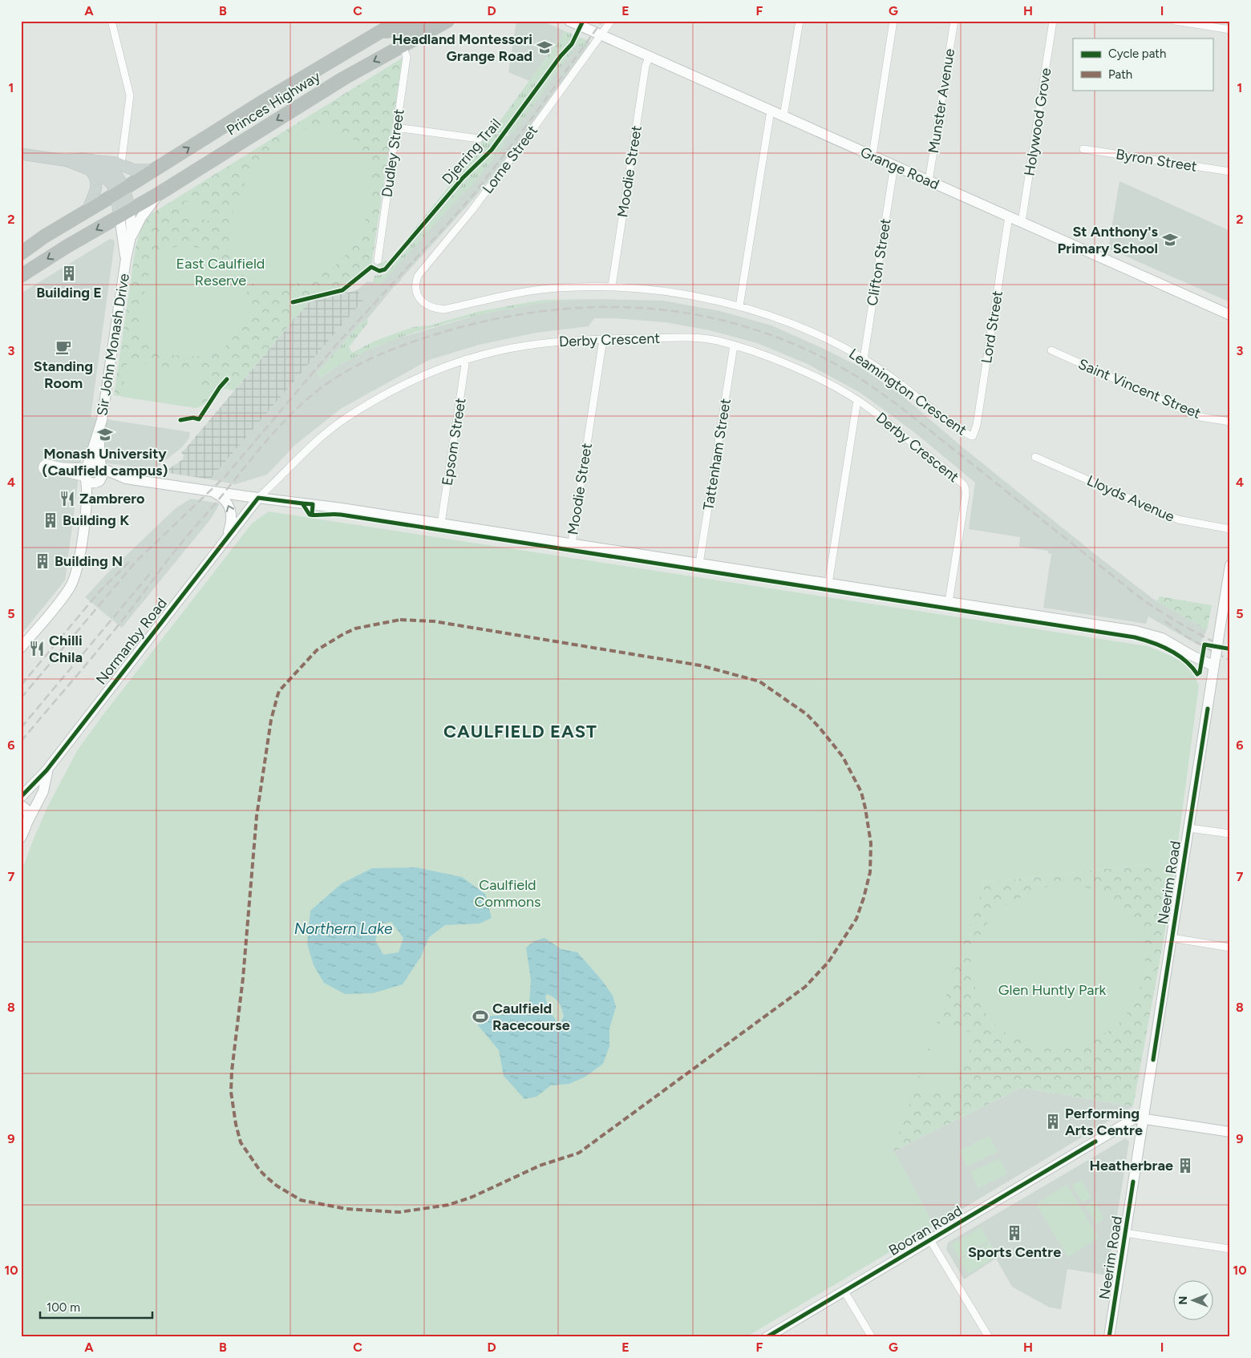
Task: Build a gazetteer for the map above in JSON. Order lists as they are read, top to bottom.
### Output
{
  "streets": {
    "highway": ["Princes Highway"],
    "street": [
      "Munster Avenue",
      "Holywood Grove",
      "Dudley Street",
      "Lorne Street",
      "Byron Street",
      "Grange Road",
      "Moodie Street",
      "Clifton Street",
      "Lord Street",
      "Derby Crescent",
      "Sir John Monash Drive",
      "Saint Vincent Street",
      "Leamington Crescent",
      "Epsom Street",
      "Tattenham Street",
      "Lloyds Avenue",
      "Normanby Road",
      "Neerim Road",
      "Booran Road"
    ],
    "cycle path": ["Djerring Trail"]
  },
  "crossings": [
    ["Munster Avenue", "Grange Road"],
    ["Princes Highway", "Dudley Street"],
    ["Princes Highway", "Sir John Monash Drive"],
    ["Holywood Grove", "Grange Road"],
    ["Lorne Street", "Grange Road"],
    ["Lorne Street", "Leamington Crescent"],
    ["Grange Road", "Moodie Street"],
    ["Grange Road", "Clifton Street"],
    ["Grange Road", "Lord Street"],
    ["Moodie Street", "Derby Crescent"],
    ["Moodie Street", "Leamington Crescent"],
    ["Clifton Street", "Leamington Crescent"],
    ["Lord Street", "Leamington Crescent"],
    ["Derby Crescent", "Epsom Street"],
    ["Derby Crescent", "Tattenham Street"],
    ["Derby Crescent", "Normanby Road"],
    ["Neerim Road", "Booran Road"]
  ],
  "districts": ["CAULFIELD EAST"],
  "water": ["Northern Lake"],
  "parks": ["East Caulfield Reserve", "Caulfield Commons", "Glen Huntly Park"],
  "places": {
    "school or university": ["Headland Montessori Grange Road", "St Anthony's Primary School", "Monash University (Caulfield campus)"],
    "building": [
      "Building E",
      "Building K",
      "Building N",
      "Performing Arts Centre",
      "Heatherbrae",
      "Sports Centre"
    ],
    "cafe": ["Standing Room"],
    "restaurant": ["Zambrero", "Chilli Chila"],
    "sports": ["Caulfield Racecourse"]
  },
  "legend": ["Cycle path", "Path"],
  "scale_bar": "100 m",
  "north": "left",
  "grid": {
    "columns": [
      "A",
      "B",
      "C",
      "D",
      "E",
      "F",
      "G",
      "H",
      "I"
    ],
    "rows": [
      "1",
      "2",
      "3",
      "4",
      "5",
      "6",
      "7",
      "8",
      "9",
      "10"
    ]
  }
}
